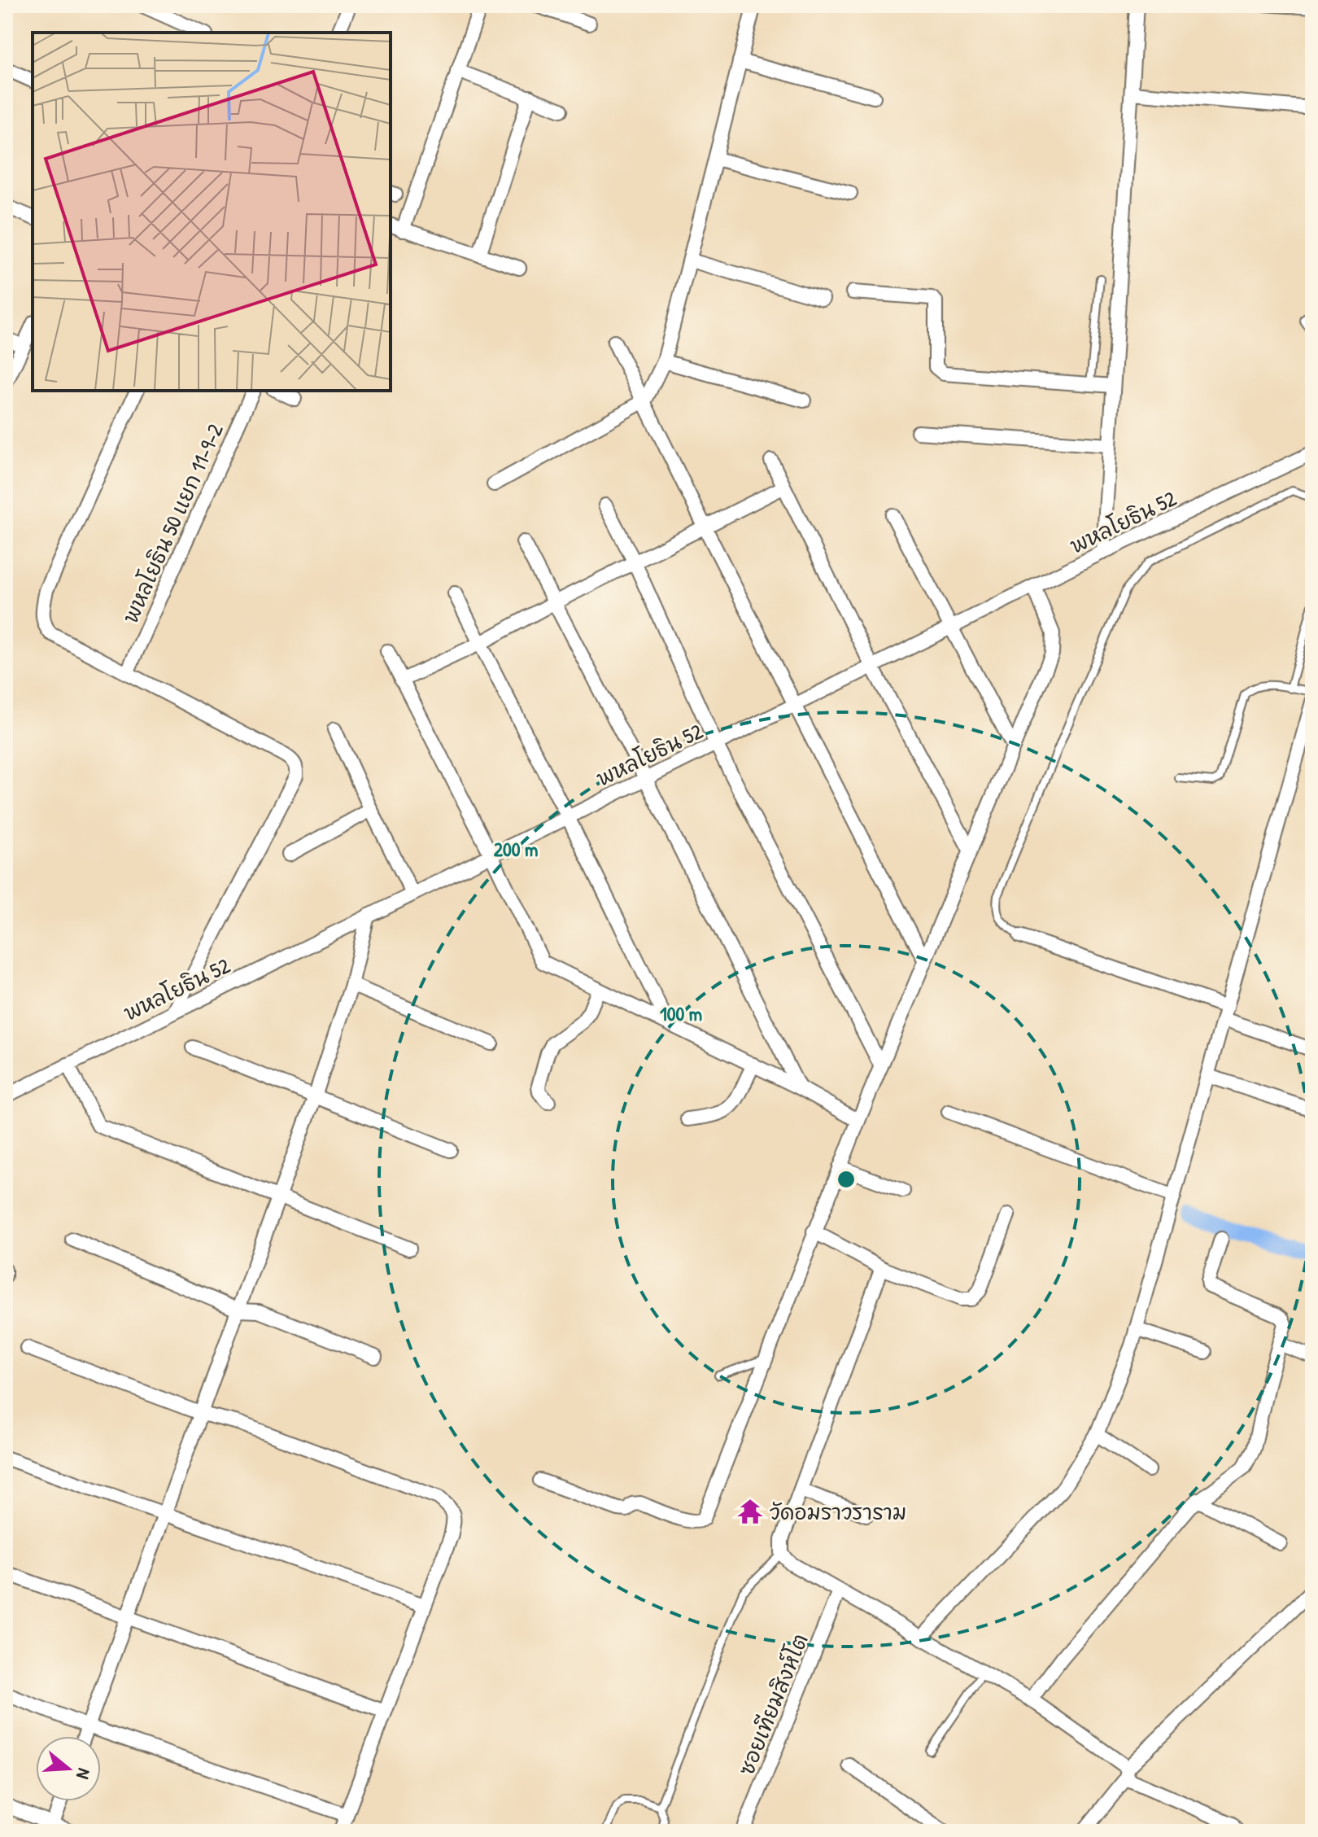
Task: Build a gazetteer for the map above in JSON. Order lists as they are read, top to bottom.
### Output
{
  "streets": {
    "street": ["พหลโยธิน 52", "พหลโยธิน 50 แยก 11-9-2", "ซอยเทียมสิงห์โต"]
  },
  "places": {
    "temple": ["วัดอมราวราราม"]
  },
  "north": "right",
  "rings": ["200 m", "100 m"]
}
